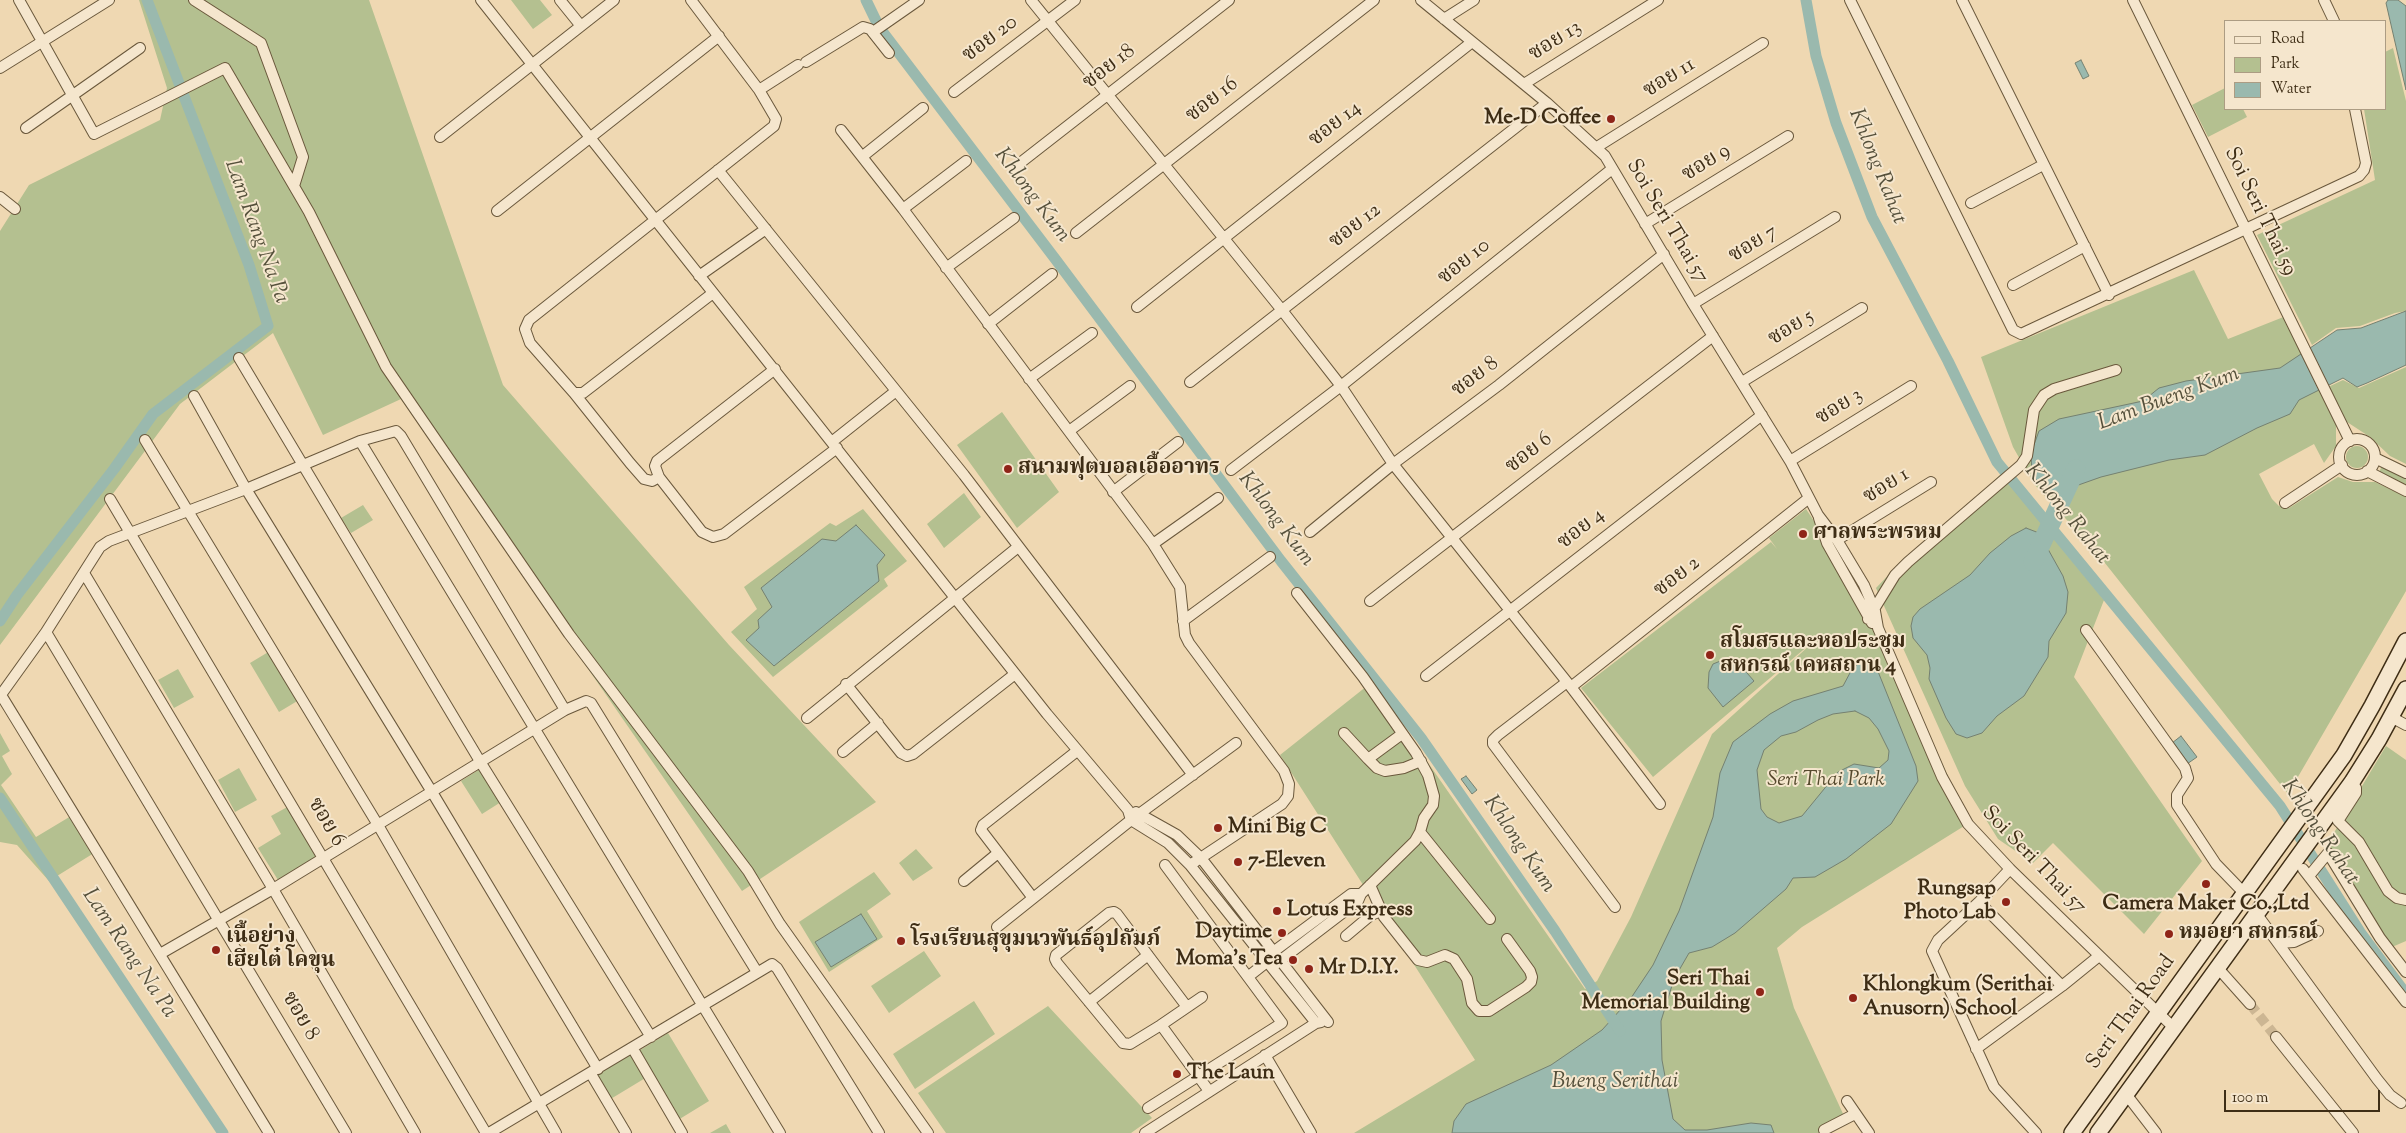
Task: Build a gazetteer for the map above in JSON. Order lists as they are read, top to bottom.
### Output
{
  "streets": {
    "main road": ["Seri Thai Road"],
    "street": [
      "ซอย 20",
      "ซอย 13",
      "ซอย 18",
      "ซอย 11",
      "ซอย 16",
      "ซอย 14",
      "ซอย 9",
      "Soi Seri Thai 59",
      "Soi Seri Thai 57",
      "ซอย 12",
      "ซอย 7",
      "ซอย 10",
      "ซอย 5",
      "ซอย 8",
      "ซอย 3",
      "ซอย 6",
      "ซอย 1",
      "ซอย 4",
      "ซอย 2"
    ]
  },
  "crossings": [
    ["ซอย 13", "Soi Seri Thai 57"],
    ["ซอย 11", "Soi Seri Thai 57"],
    ["ซอย 14", "Soi Seri Thai 57"],
    ["ซอย 9", "Soi Seri Thai 57"],
    ["Soi Seri Thai 57", "ซอย 12"],
    ["Soi Seri Thai 57", "ซอย 7"],
    ["Soi Seri Thai 57", "ซอย 10"],
    ["Soi Seri Thai 57", "ซอย 5"],
    ["Soi Seri Thai 57", "ซอย 8"],
    ["Soi Seri Thai 57", "ซอย 3"],
    ["Soi Seri Thai 57", "ซอย 6"],
    ["Soi Seri Thai 57", "ซอย 1"],
    ["Soi Seri Thai 57", "ซอย 4"],
    ["Soi Seri Thai 57", "ซอย 2"],
    ["Soi Seri Thai 57", "Seri Thai Road"]
  ],
  "water": [
    "Khlong Rahat",
    "Khlong Kum",
    "Lam Rang Na Pa",
    "Lam Bueng Kum",
    "Bueng Serithai"
  ],
  "parks": ["Seri Thai Park"],
  "places": [
    "Me-D Coffee",
    "สนามฟุตบอลเอื้ออาทร",
    "ศาลพระพรหม",
    "สโมสรและหอประชุม สหกรณ์ เคหสถาน 4",
    "Mini Big C",
    "7-Eleven",
    "Camera Maker Co.,Ltd",
    "Rungsap Photo Lab",
    "Lotus Express",
    "Daytime",
    "หมอยา สหกรณ์",
    "โรงเรียนสุขุมนวพันธ์อุปถัมภ์",
    "เนื้อย่าง เฮียโต๋ โคขุน",
    "Moma's Tea",
    "Mr D.I.Y.",
    "Seri Thai Memorial Building",
    "Khlongkum (Serithai Anusorn) School",
    "The Laun"
  ],
  "legend": ["Road", "Park", "Water"],
  "scale_bar": "100 m"
}
